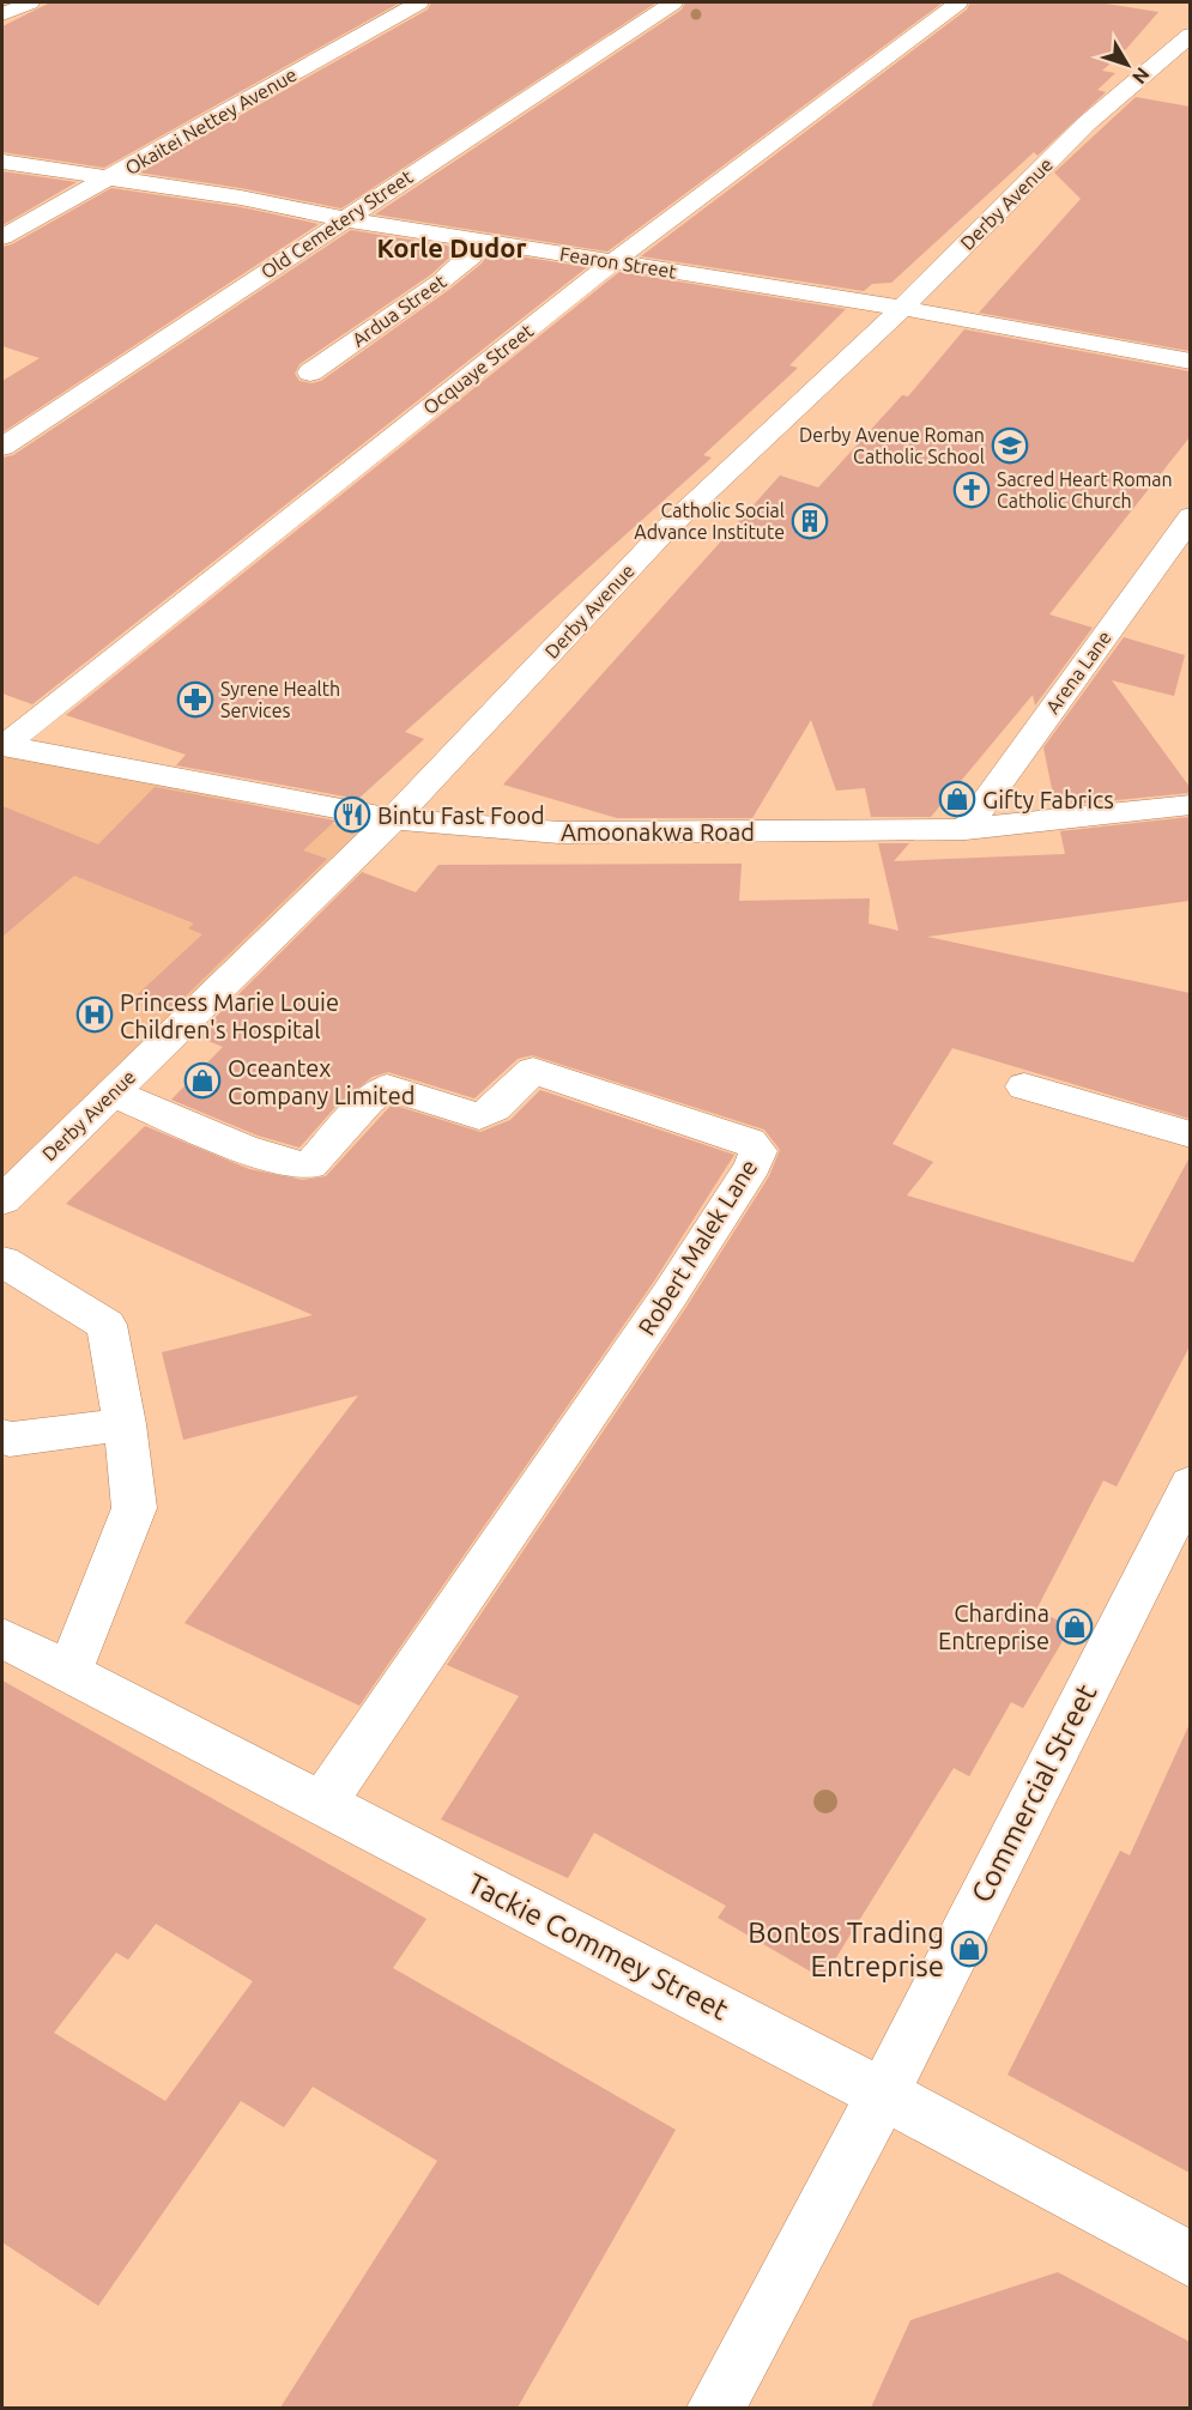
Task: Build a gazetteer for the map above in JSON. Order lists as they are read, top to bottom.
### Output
{
  "streets": {
    "street": [
      "Okaitei Nettey Avenue",
      "Derby Avenue",
      "Old Cemetery Street",
      "Fearon Street",
      "Ardua Street",
      "Ocquaye Street",
      "Arena Lane",
      "Amoonakwa Road",
      "Robert Malek Lane",
      "Commercial Street",
      "Tackie Commey Street"
    ]
  },
  "crossings": [
    ["Okaitei Nettey Avenue", "Fearon Street"],
    ["Derby Avenue", "Fearon Street"],
    ["Derby Avenue", "Amoonakwa Road"],
    ["Derby Avenue", "Robert Malek Lane"],
    ["Old Cemetery Street", "Fearon Street"],
    ["Fearon Street", "Ardua Street"],
    ["Fearon Street", "Ocquaye Street"],
    ["Ocquaye Street", "Amoonakwa Road"],
    ["Arena Lane", "Amoonakwa Road"],
    ["Robert Malek Lane", "Tackie Commey Street"],
    ["Commercial Street", "Tackie Commey Street"]
  ],
  "districts": ["Korle Dudor"],
  "places": {
    "school or university": ["Derby Avenue Roman Catholic School"],
    "church": ["Sacred Heart Roman Catholic Church"],
    "building": ["Catholic Social Advance Institute"],
    "pharmacy": ["Syrene Health Services"],
    "shop": [
      "Gifty Fabrics",
      "Oceantex Company Limited",
      "Chardina Entreprise",
      "Bontos Trading Entreprise"
    ],
    "restaurant": ["Bintu Fast Food"],
    "hospital": ["Princess Marie Louie Children's Hospital"]
  },
  "north": "bottom right"
}
